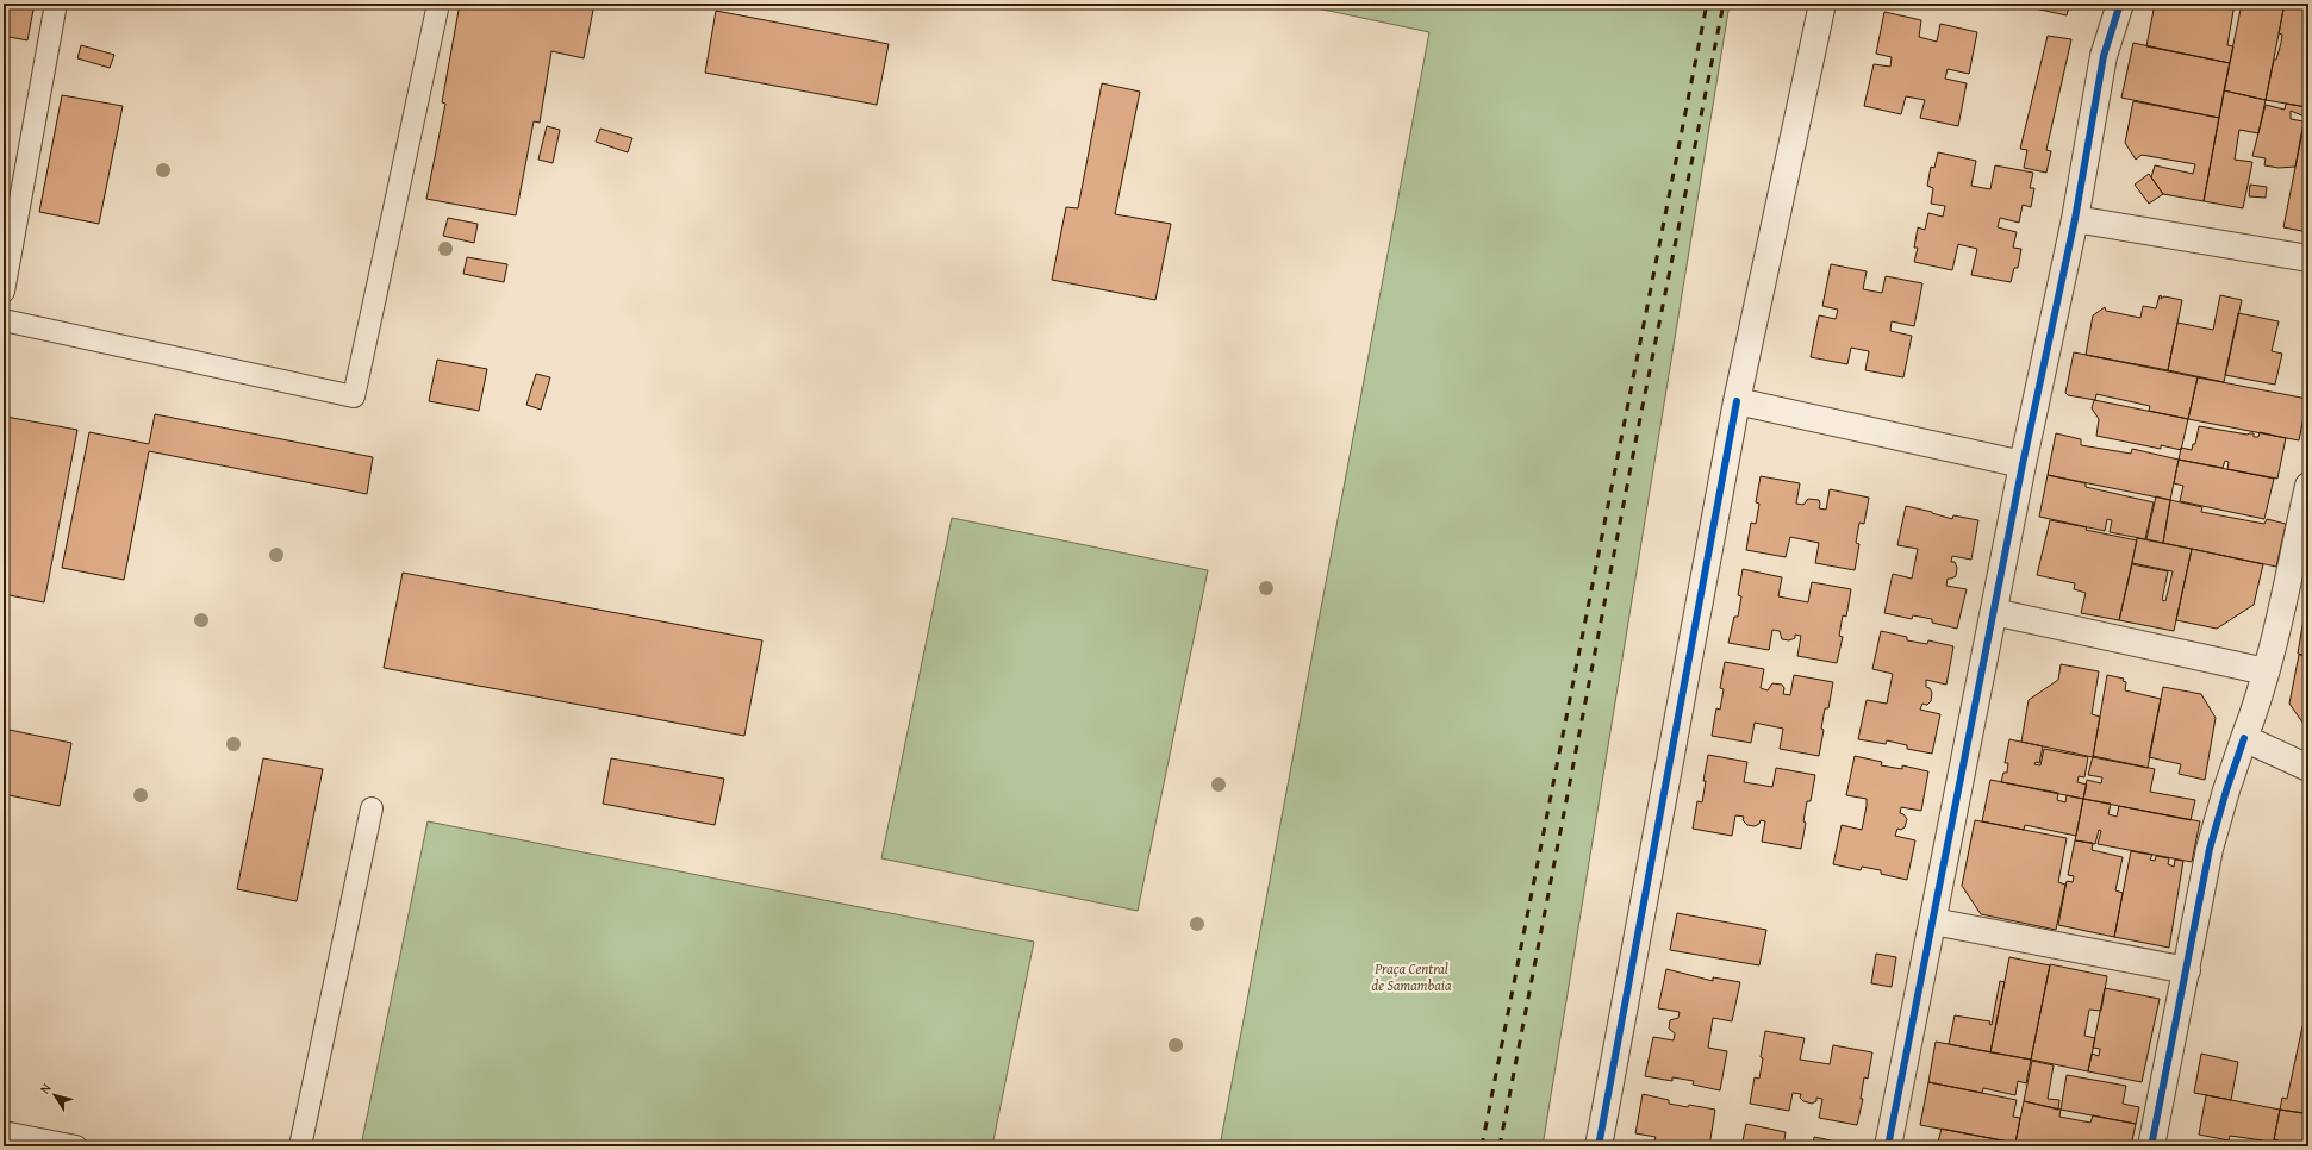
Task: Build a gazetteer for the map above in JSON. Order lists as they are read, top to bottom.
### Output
{
  "parks": ["Praça Central de Samambaia"],
  "north": "top left"
}
